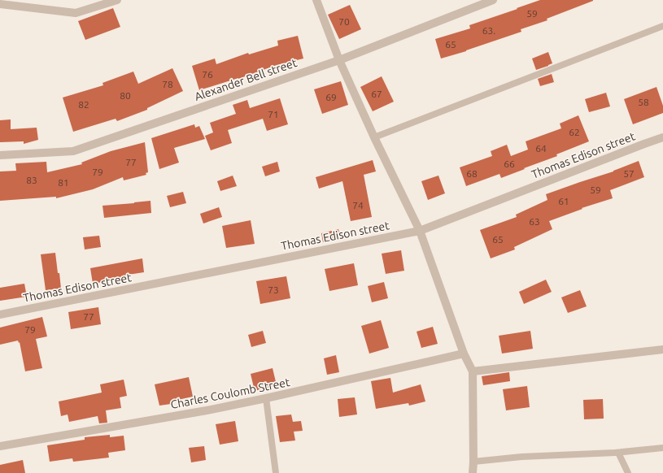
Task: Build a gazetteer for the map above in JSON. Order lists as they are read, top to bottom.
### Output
{
  "streets": {
    "street": ["Alexander Bell street", "Thomas Edison street", "Charles Coulomb Street"]
  },
  "house_numbers": [
    "59",
    "70",
    "63.",
    "65",
    "76",
    "78",
    "67",
    "80",
    "69",
    "58",
    "82",
    "71",
    "62",
    "64",
    "77",
    "66",
    "79",
    "68",
    "57",
    "83",
    "81",
    "59",
    "61",
    "74",
    "63",
    "65",
    "73",
    "77",
    "79"
  ]
}
